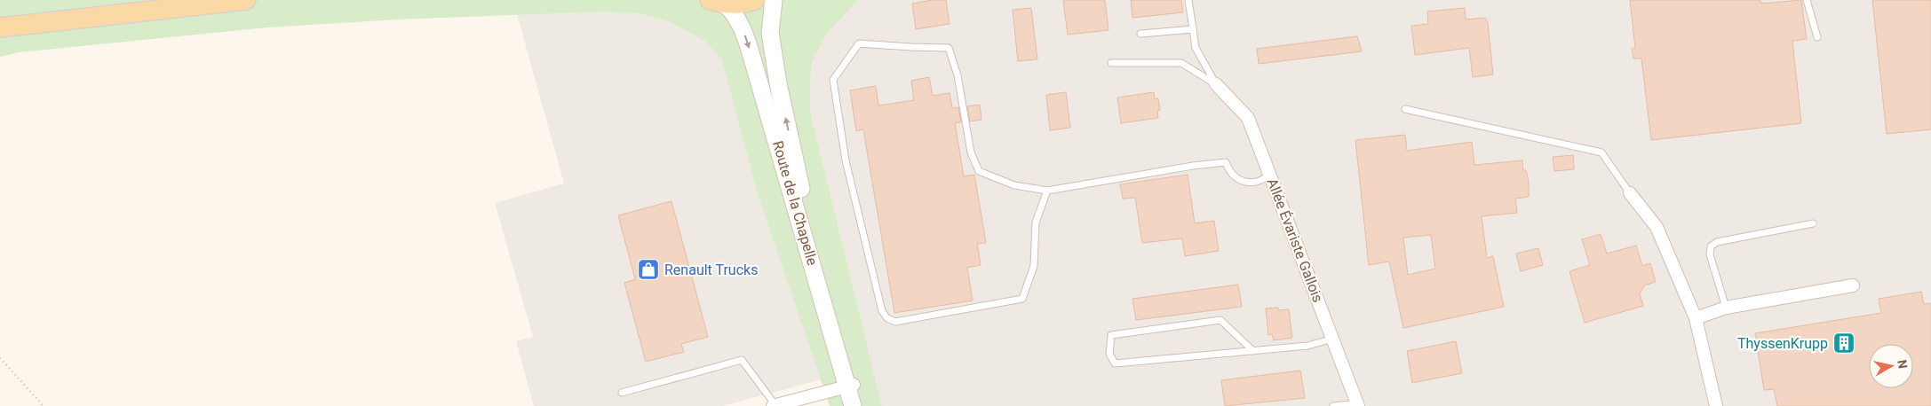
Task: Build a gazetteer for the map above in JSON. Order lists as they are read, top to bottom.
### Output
{
  "streets": {
    "main road": ["Route de la Chapelle"],
    "street": ["Allée Évariste Gallois"]
  },
  "places": {
    "shop": ["Renault Trucks"],
    "building": ["ThyssenKrupp"]
  },
  "north": "right"
}
